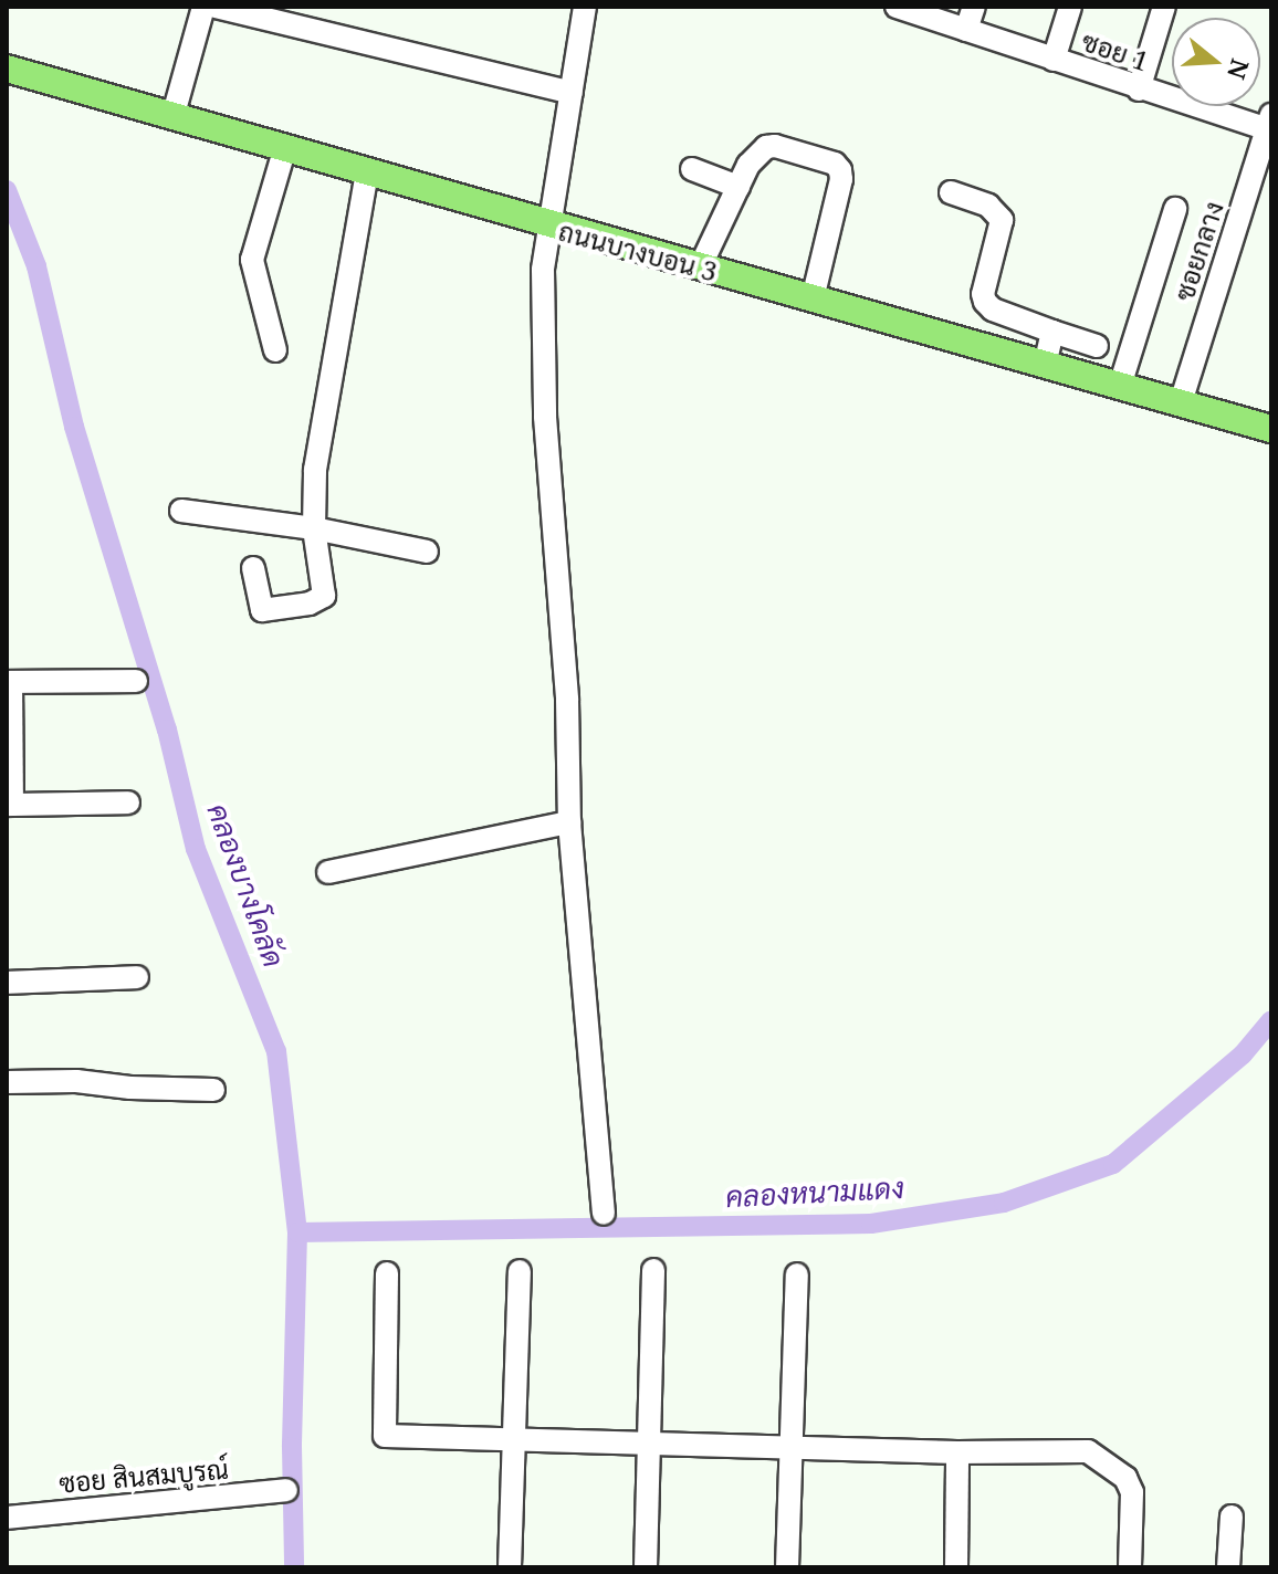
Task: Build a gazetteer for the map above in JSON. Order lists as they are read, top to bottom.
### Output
{
  "streets": {
    "main road": ["ถนนบางบอน 3"],
    "street": ["ซอย 1", "ซอยกลาง", "ซอย สินสมบูรณ์"]
  },
  "crossings": [
    ["ซอย 1", "ซอยกลาง"],
    ["ถนนบางบอน 3", "ซอยกลาง"]
  ],
  "water": ["คลองบางโคลัด", "คลองหนามแดง"],
  "north": "right"
}
